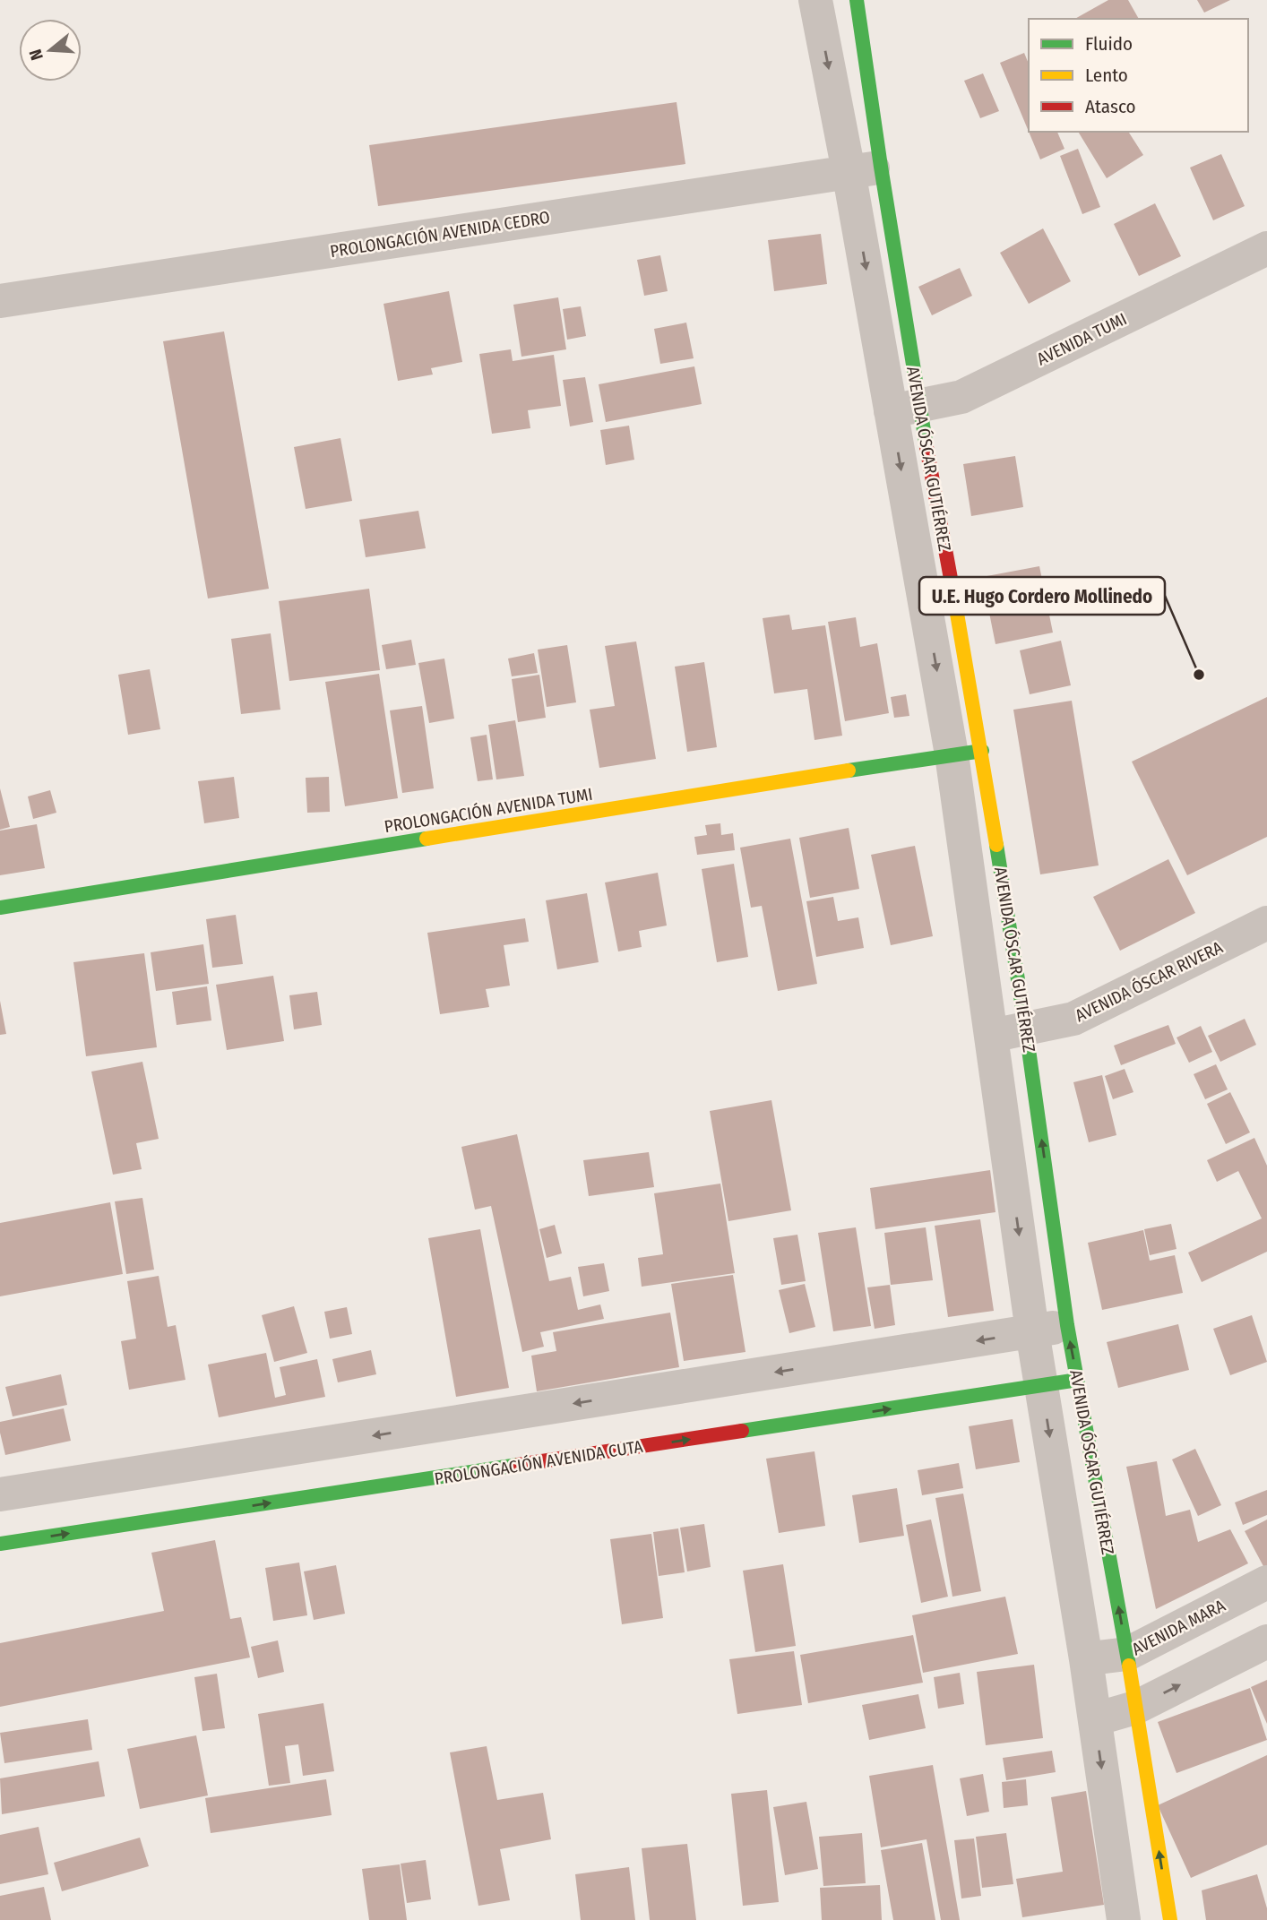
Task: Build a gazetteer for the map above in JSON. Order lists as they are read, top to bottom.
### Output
{
  "streets": {
    "street": [
      "PROLONGACIÓN AVENIDA CEDRO",
      "AVENIDA TUMI",
      "AVENIDA ÓSCAR GUTIÉRREZ",
      "PROLONGACIÓN AVENIDA TUMI",
      "AVENIDA ÓSCAR RIVERA",
      "PROLONGACIÓN AVENIDA CUTA",
      "AVENIDA MARA"
    ]
  },
  "crossings": [
    ["PROLONGACIÓN AVENIDA CEDRO", "AVENIDA ÓSCAR GUTIÉRREZ"],
    ["AVENIDA TUMI", "AVENIDA ÓSCAR GUTIÉRREZ"],
    ["AVENIDA ÓSCAR GUTIÉRREZ", "PROLONGACIÓN AVENIDA TUMI"],
    ["AVENIDA ÓSCAR GUTIÉRREZ", "AVENIDA ÓSCAR RIVERA"],
    ["AVENIDA ÓSCAR GUTIÉRREZ", "PROLONGACIÓN AVENIDA CUTA"],
    ["AVENIDA ÓSCAR GUTIÉRREZ", "AVENIDA MARA"]
  ],
  "places": ["U.E. Hugo Cordero Mollinedo"],
  "legend": ["Fluido", "Lento", "Atasco"],
  "north": "left"
}
